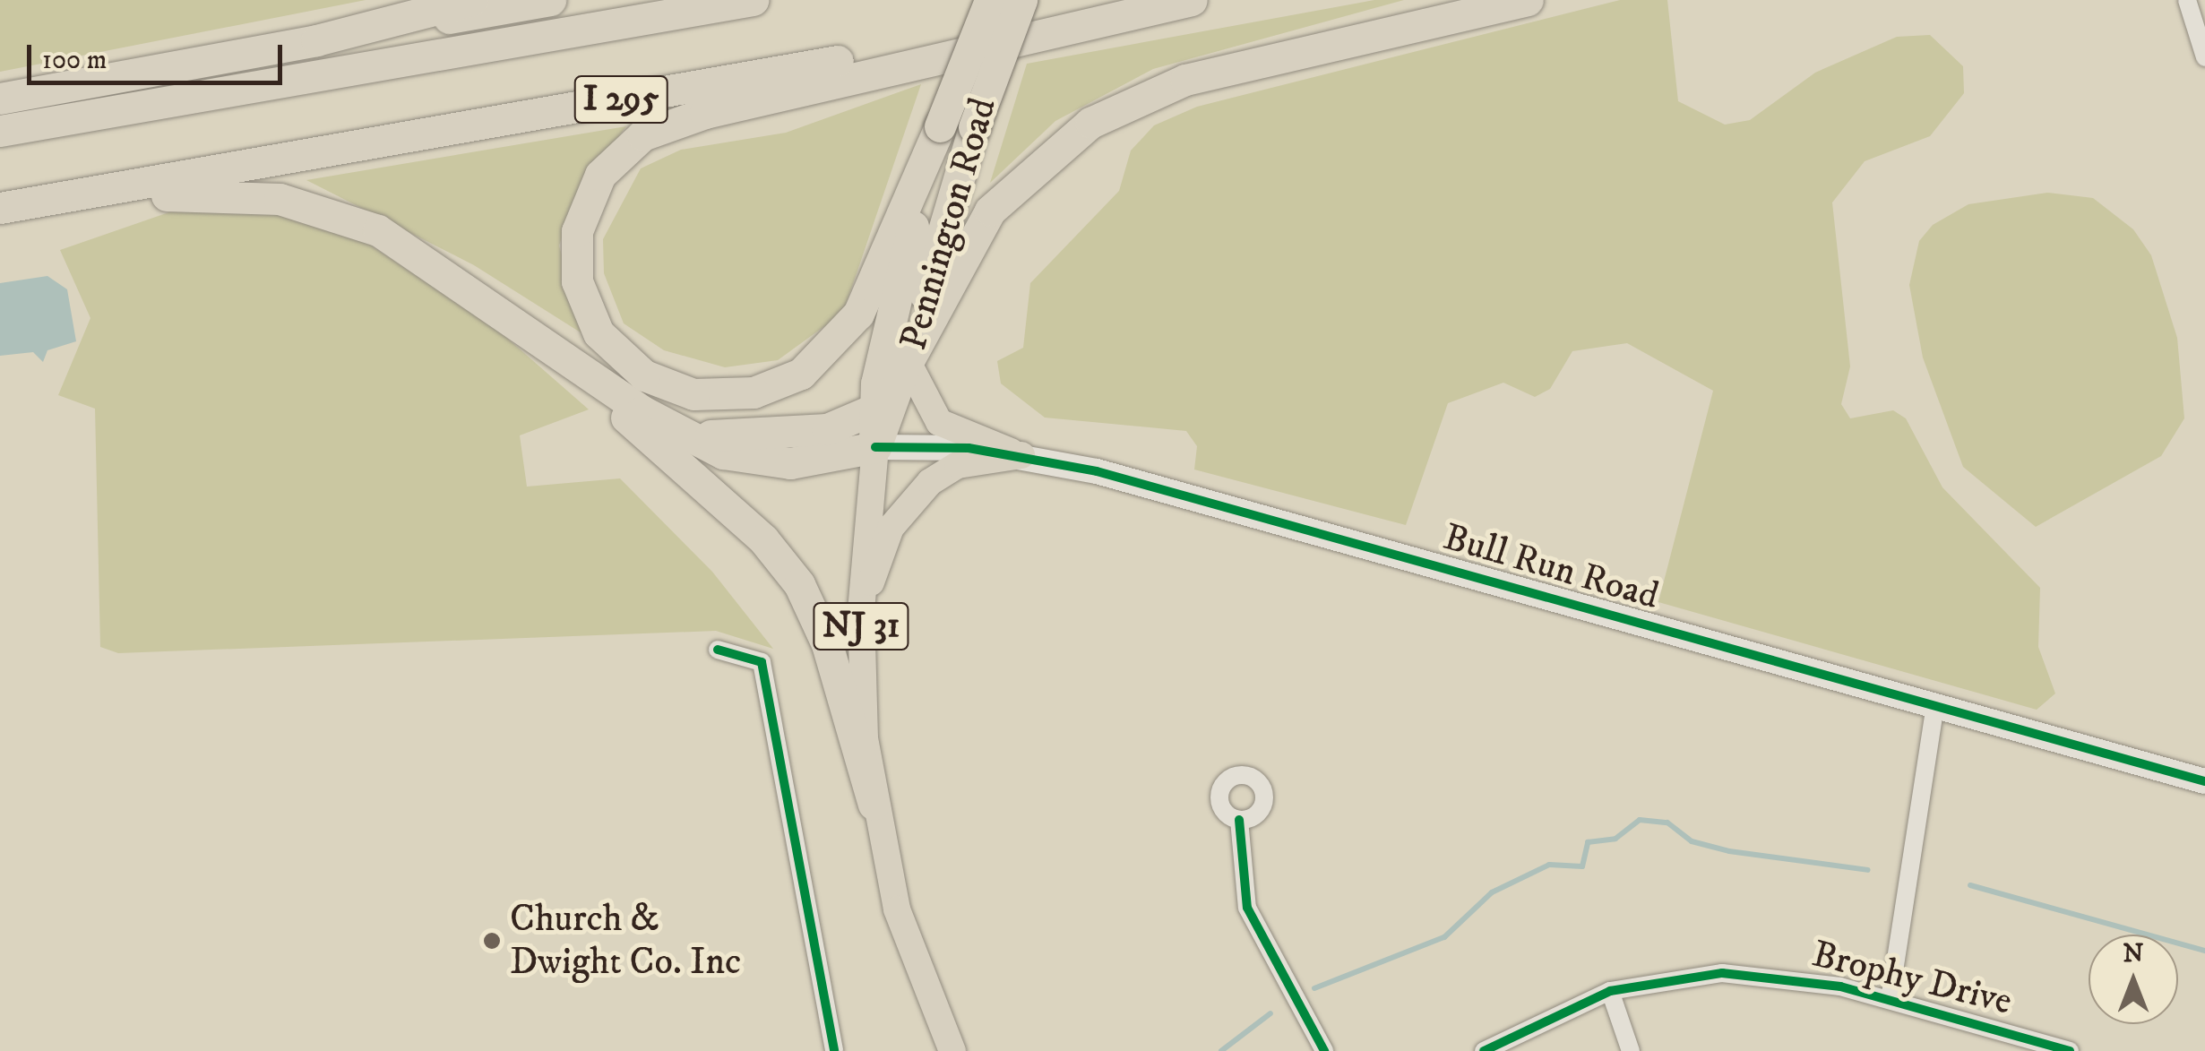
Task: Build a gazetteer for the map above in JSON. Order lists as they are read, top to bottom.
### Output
{
  "streets": {
    "highway": ["I 295", "Pennington Road", "NJ 31"],
    "street": ["Bull Run Road", "Brophy Drive"]
  },
  "crossings": [
    ["Pennington Road", "Bull Run Road"]
  ],
  "places": ["Church & Dwight Co. Inc"],
  "scale_bar": "100 m",
  "north": "top"
}
